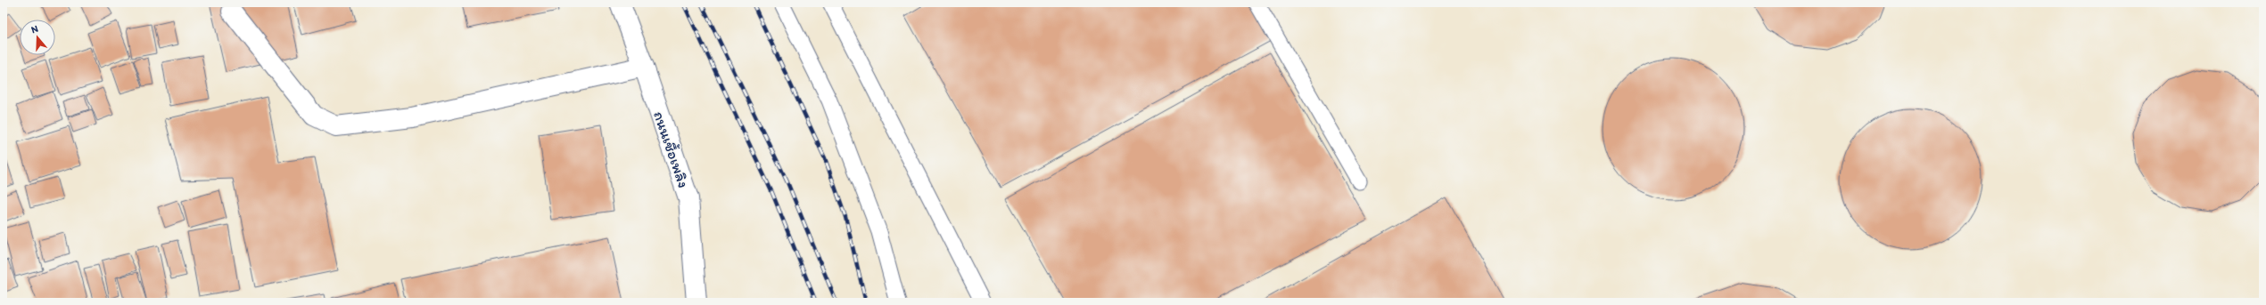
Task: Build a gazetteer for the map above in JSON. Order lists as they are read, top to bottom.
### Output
{
  "streets": {
    "street": ["ถนนเชื้อเพลิง"]
  },
  "north": "top"
}
